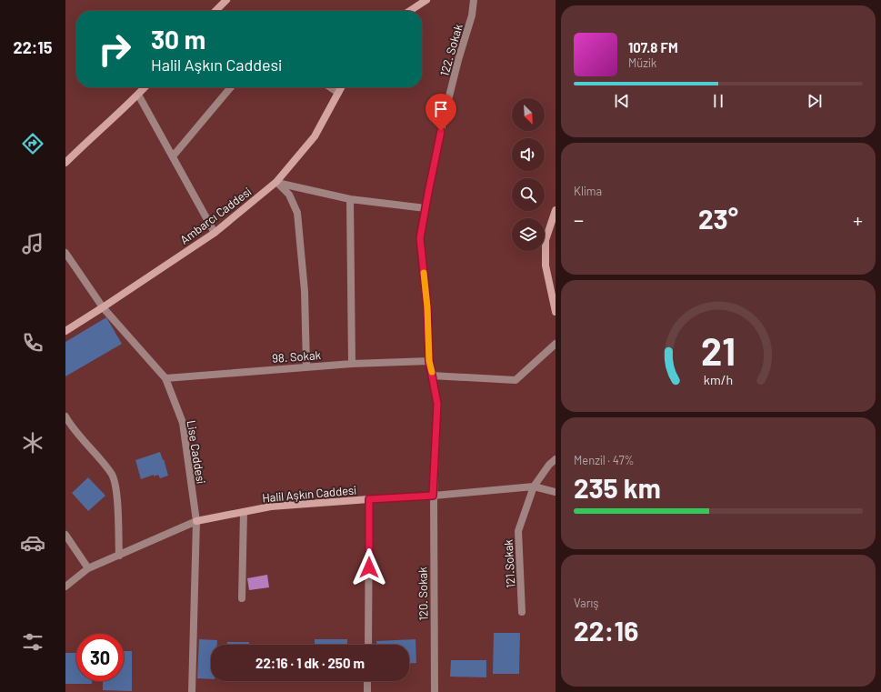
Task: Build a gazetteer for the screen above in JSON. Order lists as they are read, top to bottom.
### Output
{
  "streets": {
    "street": [
      "122. Sokak",
      "Ambarcı Caddesi",
      "98. Sokak",
      "Lise Caddesi",
      "Halil Aşkın Caddesi",
      "121.Sokak",
      "120. Sokak"
    ]
  },
  "crossings": [
    ["122. Sokak", "98. Sokak"],
    ["122. Sokak", "Halil Aşkın Caddesi"],
    ["122. Sokak", "120. Sokak"],
    ["Ambarcı Caddesi", "Lise Caddesi"],
    ["98. Sokak", "Lise Caddesi"],
    ["Lise Caddesi", "Halil Aşkın Caddesi"],
    ["Halil Aşkın Caddesi", "121.Sokak"],
    ["Halil Aşkın Caddesi", "120. Sokak"]
  ],
  "north": "bottom right",
  "page": {
    "tabs": "22:15",
    "turn": ["30 m", "Halil Aşkın Caddesi"],
    "song": ["107.8 FM", "Müzik"],
    "tile": [
      "Klima",
      ["Menzil · 47%", "235 km"],
      ["Varış", "22:16"]
    ],
    "heat": ["−", "23°", "+"],
    "limit": "30",
    "trip": "22:16 · 1 dk · 250 m",
    "gauge": ["21", "km/h"]
  }
}
